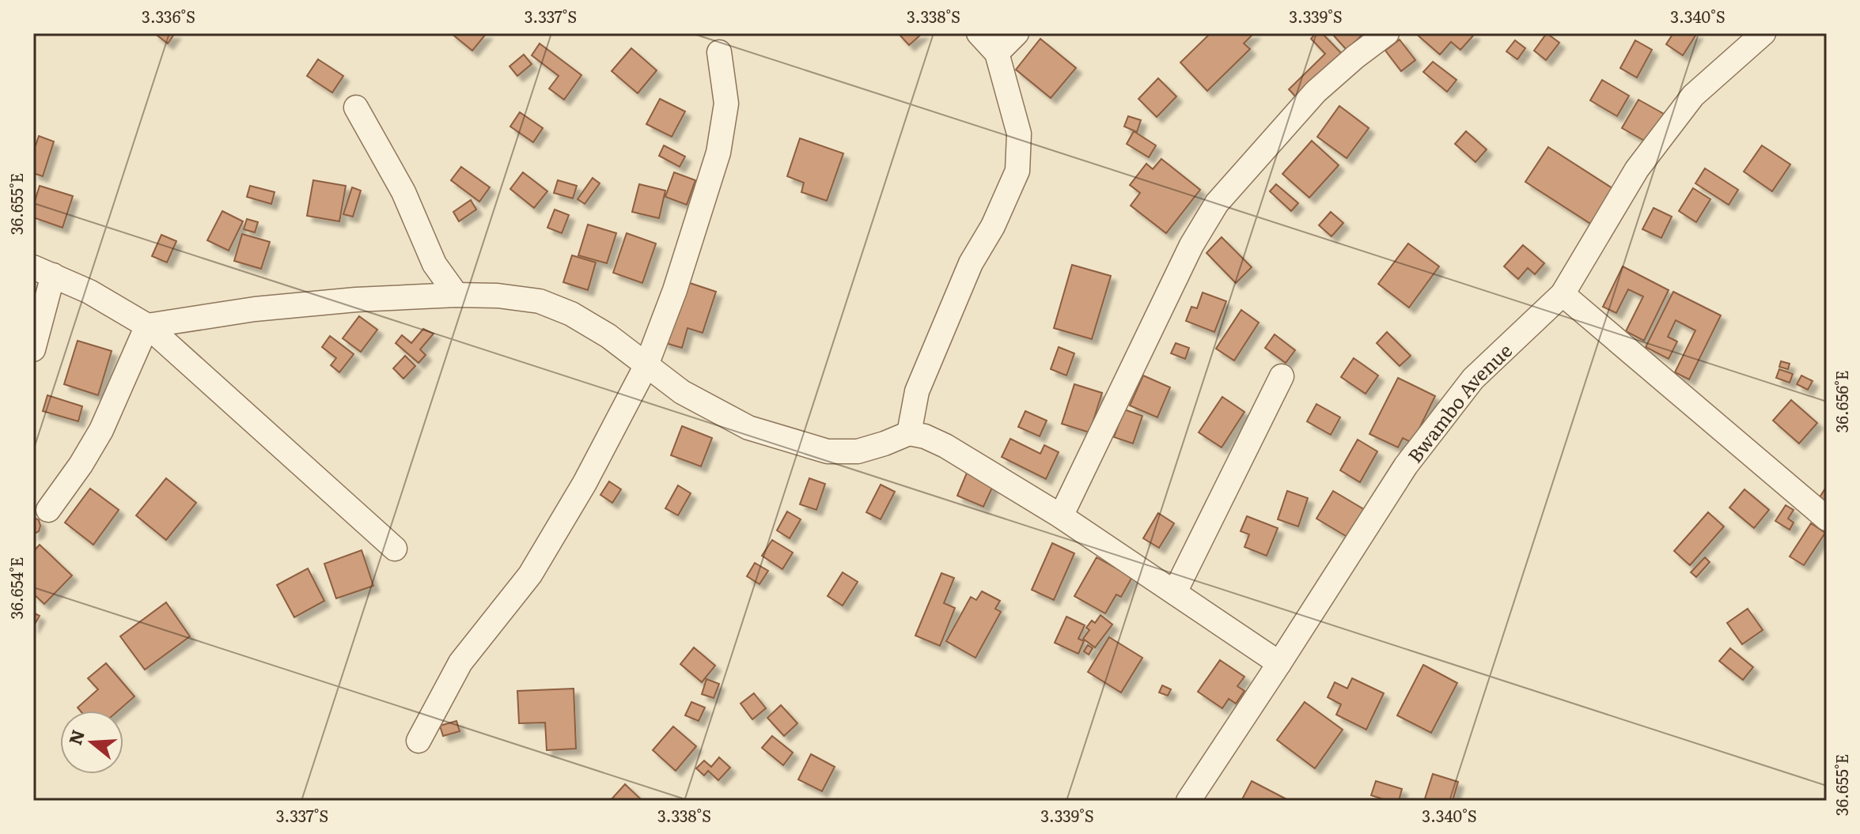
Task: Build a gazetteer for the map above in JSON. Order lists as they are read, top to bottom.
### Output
{
  "streets": {
    "street": ["Bwambo Avenue"]
  },
  "north": "left",
  "coordinates": [
    "3.336°S",
    "3.337°S",
    "3.338°S",
    "3.339°S",
    "3.340°S",
    "36.655°E",
    "36.656°E",
    "36.654°E"
  ]
}
